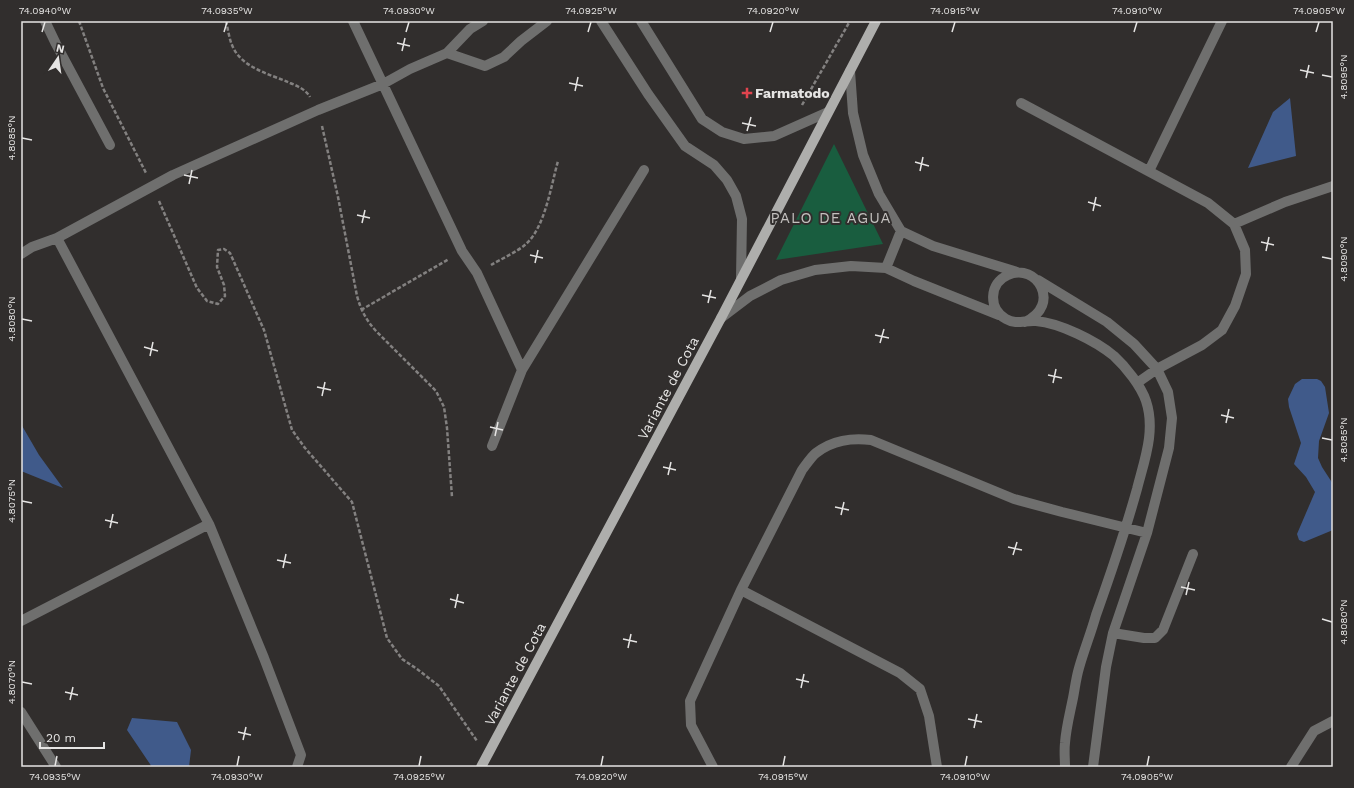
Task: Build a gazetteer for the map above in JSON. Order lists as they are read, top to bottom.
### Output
{
  "streets": {
    "main road": ["Variante de Cota"]
  },
  "districts": ["PALO DE AGUA"],
  "places": {
    "health": ["Farmatodo"]
  },
  "scale_bar": "20 m",
  "north": "top",
  "coordinates": [
    "74.0940°W",
    "74.0935°W",
    "74.0930°W",
    "74.0925°W",
    "74.0920°W",
    "74.0915°W",
    "74.0910°W",
    "74.0905°W",
    "4.8095°N",
    "4.8085°N",
    "4.8090°N",
    "4.8080°N",
    "4.8075°N",
    "4.8070°N"
  ]
}
